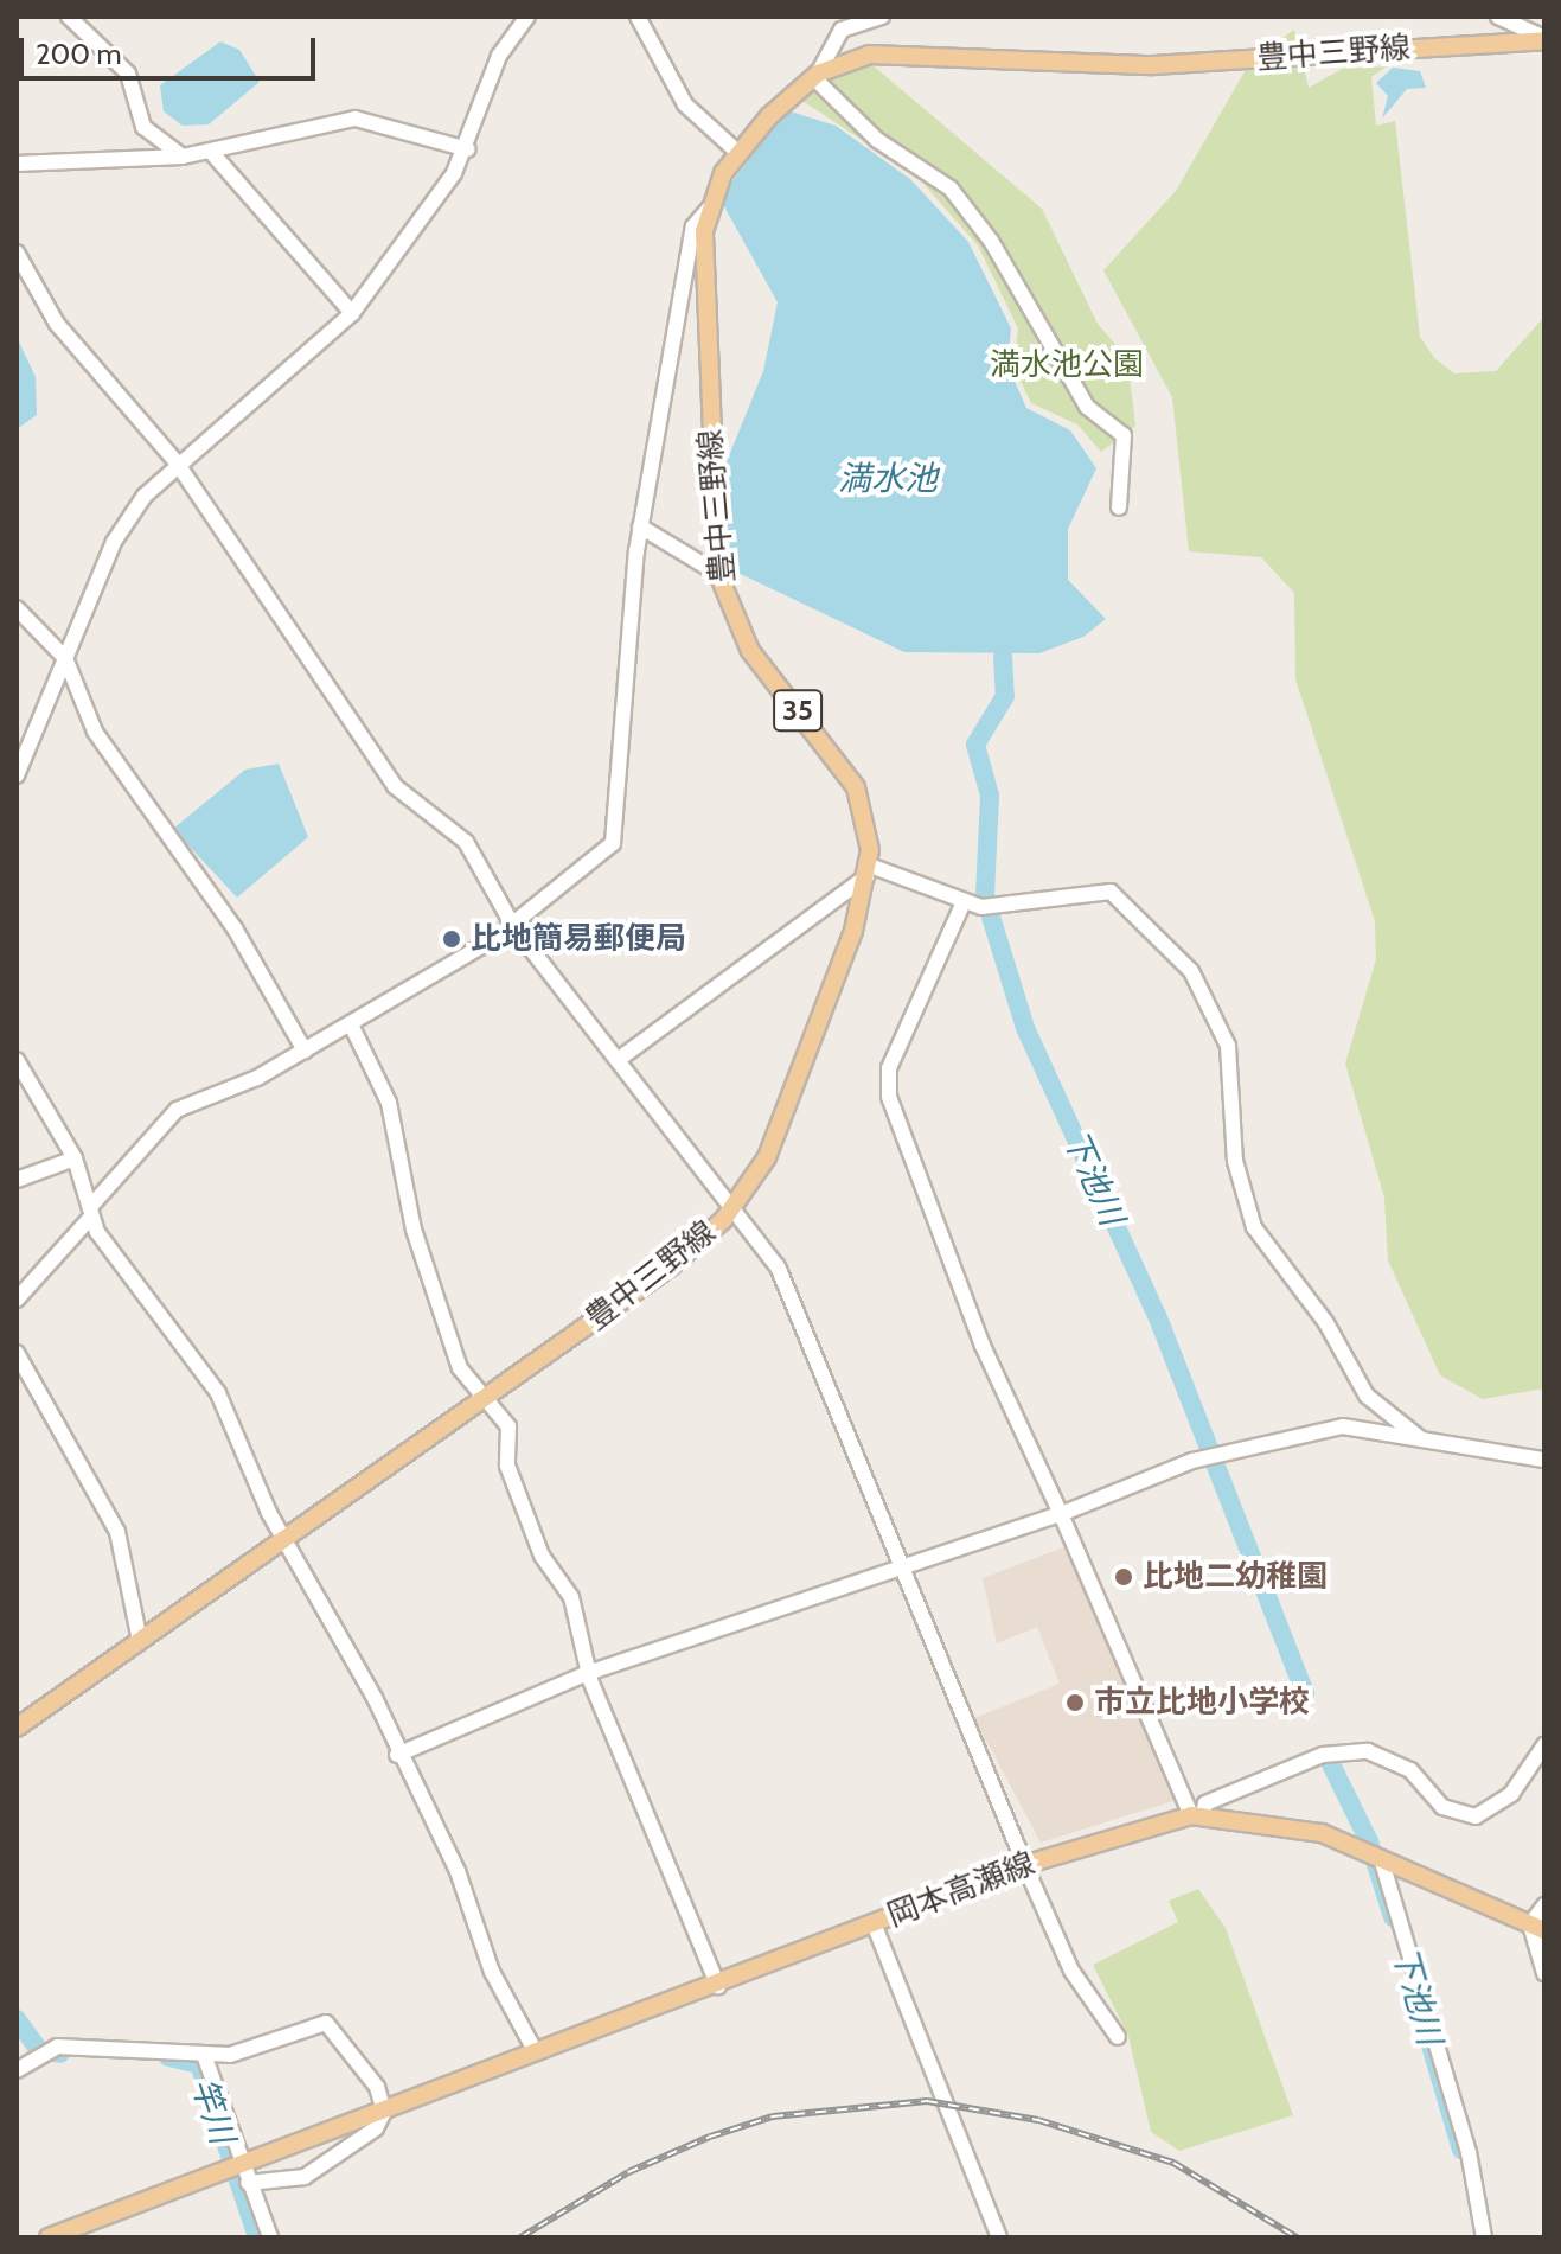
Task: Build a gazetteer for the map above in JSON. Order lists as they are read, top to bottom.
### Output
{
  "streets": {
    "main road": ["豊中三野線", "35", "岡本高瀬線"]
  },
  "water": ["満水池", "下池川", "竿川"],
  "parks": ["満水池公園"],
  "places": ["比地簡易郵便局", "比地二幼稚園", "市立比地小学校"],
  "scale_bar": "200 m"
}
